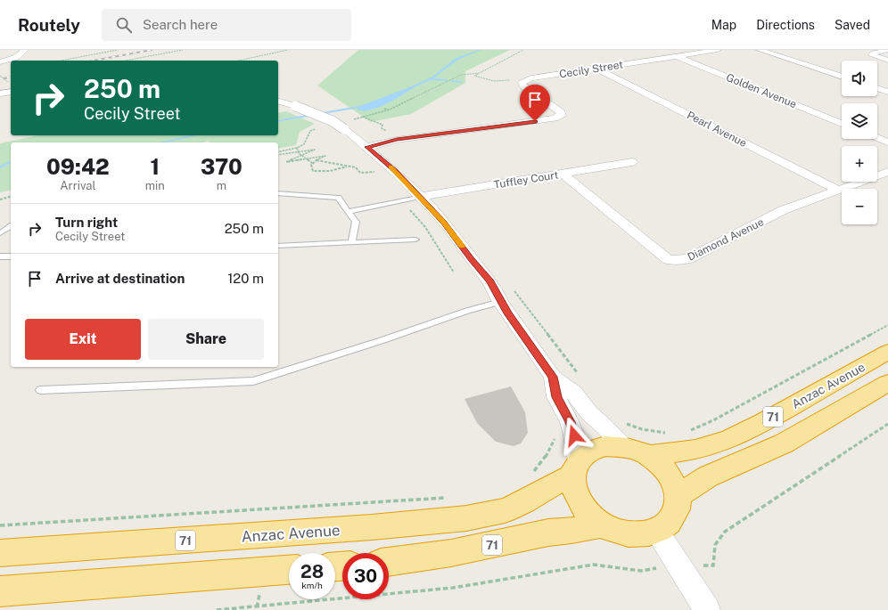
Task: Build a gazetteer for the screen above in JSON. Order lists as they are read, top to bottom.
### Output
{
  "streets": {
    "highway": ["Anzac Avenue", "71"],
    "street": [
      "Cecily Street",
      "Golden Avenue",
      "Pearl Avenue",
      "Tuffley Court",
      "Diamond Avenue"
    ]
  },
  "crossings": [
    ["Cecily Street", "Golden Avenue"],
    ["Cecily Street", "Pearl Avenue"],
    ["Pearl Avenue", "Diamond Avenue"],
    ["Tuffley Court", "Diamond Avenue"],
    ["Anzac Avenue", "71"]
  ],
  "page": {
    "header": "Routely",
    "search": "Search here",
    "nav": ["Map", "Directions", "Saved"],
    "map_buttons": ["+", "−"],
    "turn": ["250 m", "Cecily Street"],
    "eta": [
      "09:42",
      "Arrival",
      "1",
      "min",
      "370",
      "m"
    ],
    "list": [
      {
        "name": "Turn right",
        "note": "Cecily Street",
        "value": "250 m"
      },
      {
        "name": "Arrive at destination",
        "value": "120 m"
      }
    ],
    "buttons": ["Exit", "Share"],
    "speed": "28 km/h",
    "limit": "30"
  }
}
